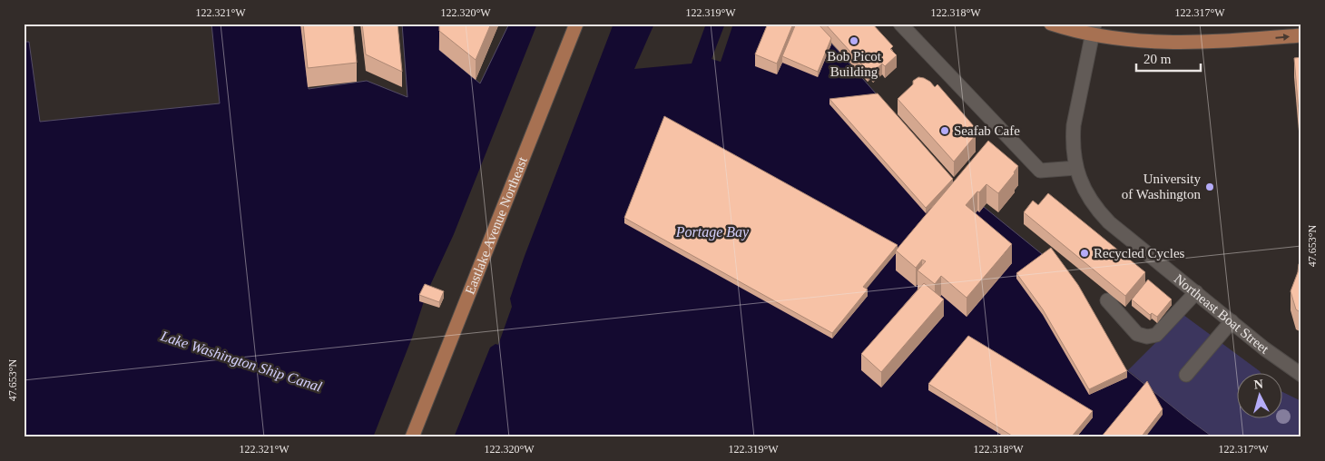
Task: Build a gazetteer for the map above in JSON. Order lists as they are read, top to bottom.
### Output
{
  "streets": {
    "main road": ["Eastlake Avenue Northeast"],
    "street": ["Northeast Boat Street"]
  },
  "water": ["Portage Bay", "Lake Washington Ship Canal"],
  "places": [
    "Bob Picot Building",
    "Seafab Cafe",
    "University of Washington",
    "Recycled Cycles"
  ],
  "scale_bar": "20 m",
  "north": "top",
  "coordinates": [
    "122.321°W",
    "122.320°W",
    "122.319°W",
    "122.318°W",
    "122.317°W",
    "47.653°N"
  ]
}
